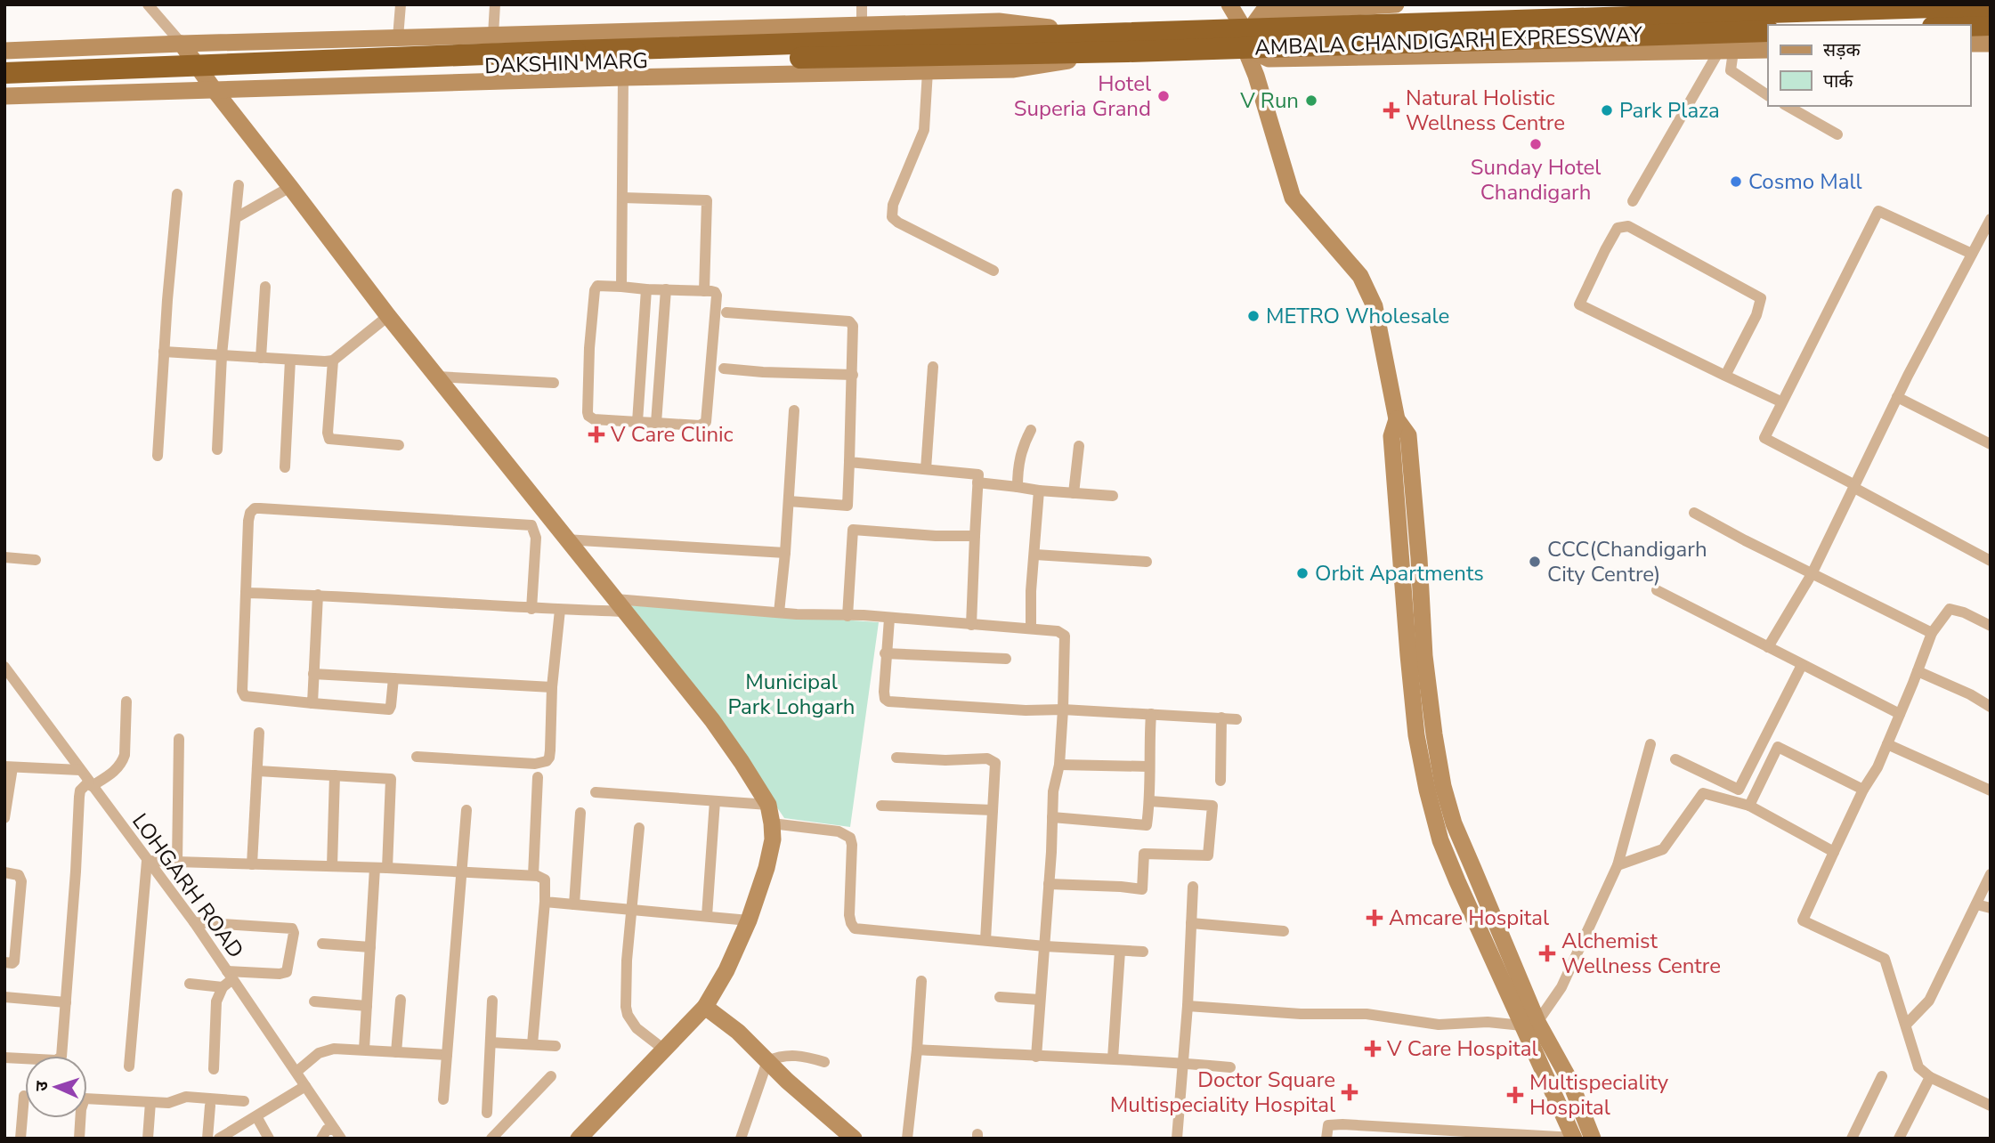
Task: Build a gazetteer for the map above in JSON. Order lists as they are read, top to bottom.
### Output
{
  "streets": {
    "highway": ["AMBALA CHANDIGARH EXPRESSWAY", "DAKSHIN MARG"],
    "street": ["LOHGARH ROAD"]
  },
  "crossings": [
    ["AMBALA CHANDIGARH EXPRESSWAY", "DAKSHIN MARG"]
  ],
  "parks": ["Municipal Park Lohgarh"],
  "places": {
    "other": [
      "Hotel Superia Grand",
      "V Run",
      "Park Plaza",
      "Sunday Hotel Chandigarh",
      "Cosmo Mall",
      "METRO Wholesale",
      "CCC(Chandigarh City Centre)",
      "Orbit Apartments"
    ],
    "health": [
      "Natural Holistic Wellness Centre",
      "V Care Clinic",
      "Amcare Hospital",
      "Alchemist Wellness Centre",
      "V Care Hospital",
      "Doctor Square Multispeciality Hospital",
      "Multispeciality Hospital"
    ]
  },
  "legend": ["सड़क", "पार्क"],
  "north": "left"
}
